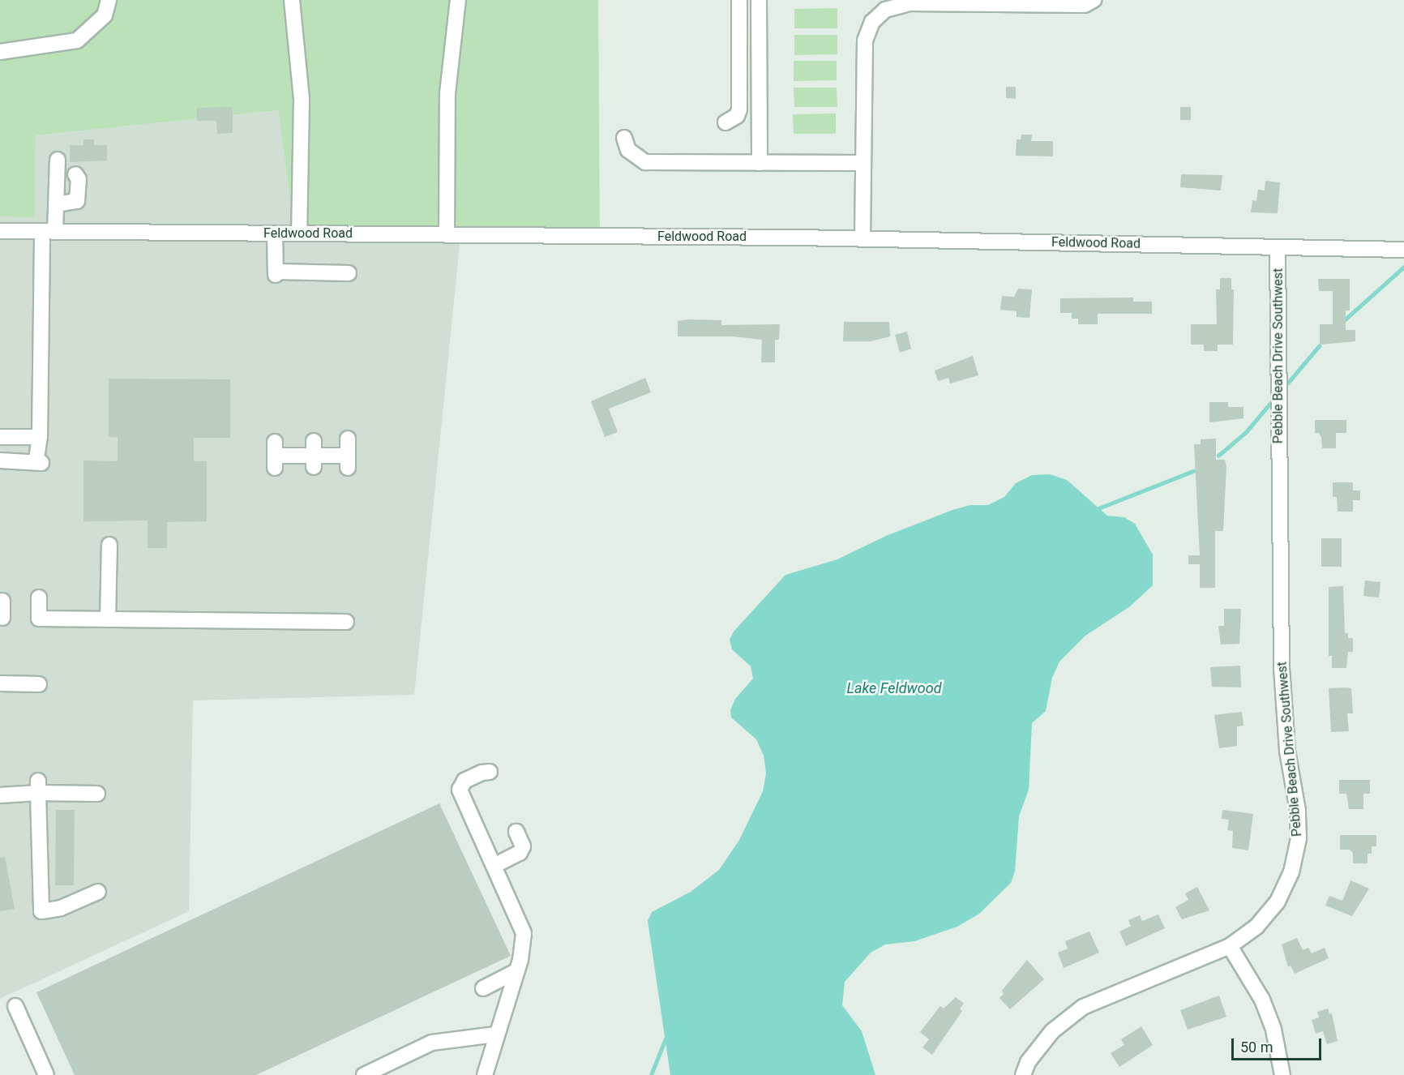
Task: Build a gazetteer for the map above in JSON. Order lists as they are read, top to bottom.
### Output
{
  "streets": {
    "street": ["Feldwood Road", "Pebble Beach Drive Southwest"]
  },
  "crossings": [
    ["Feldwood Road", "Pebble Beach Drive Southwest"]
  ],
  "water": ["Lake Feldwood"],
  "scale_bar": "50 m"
}
